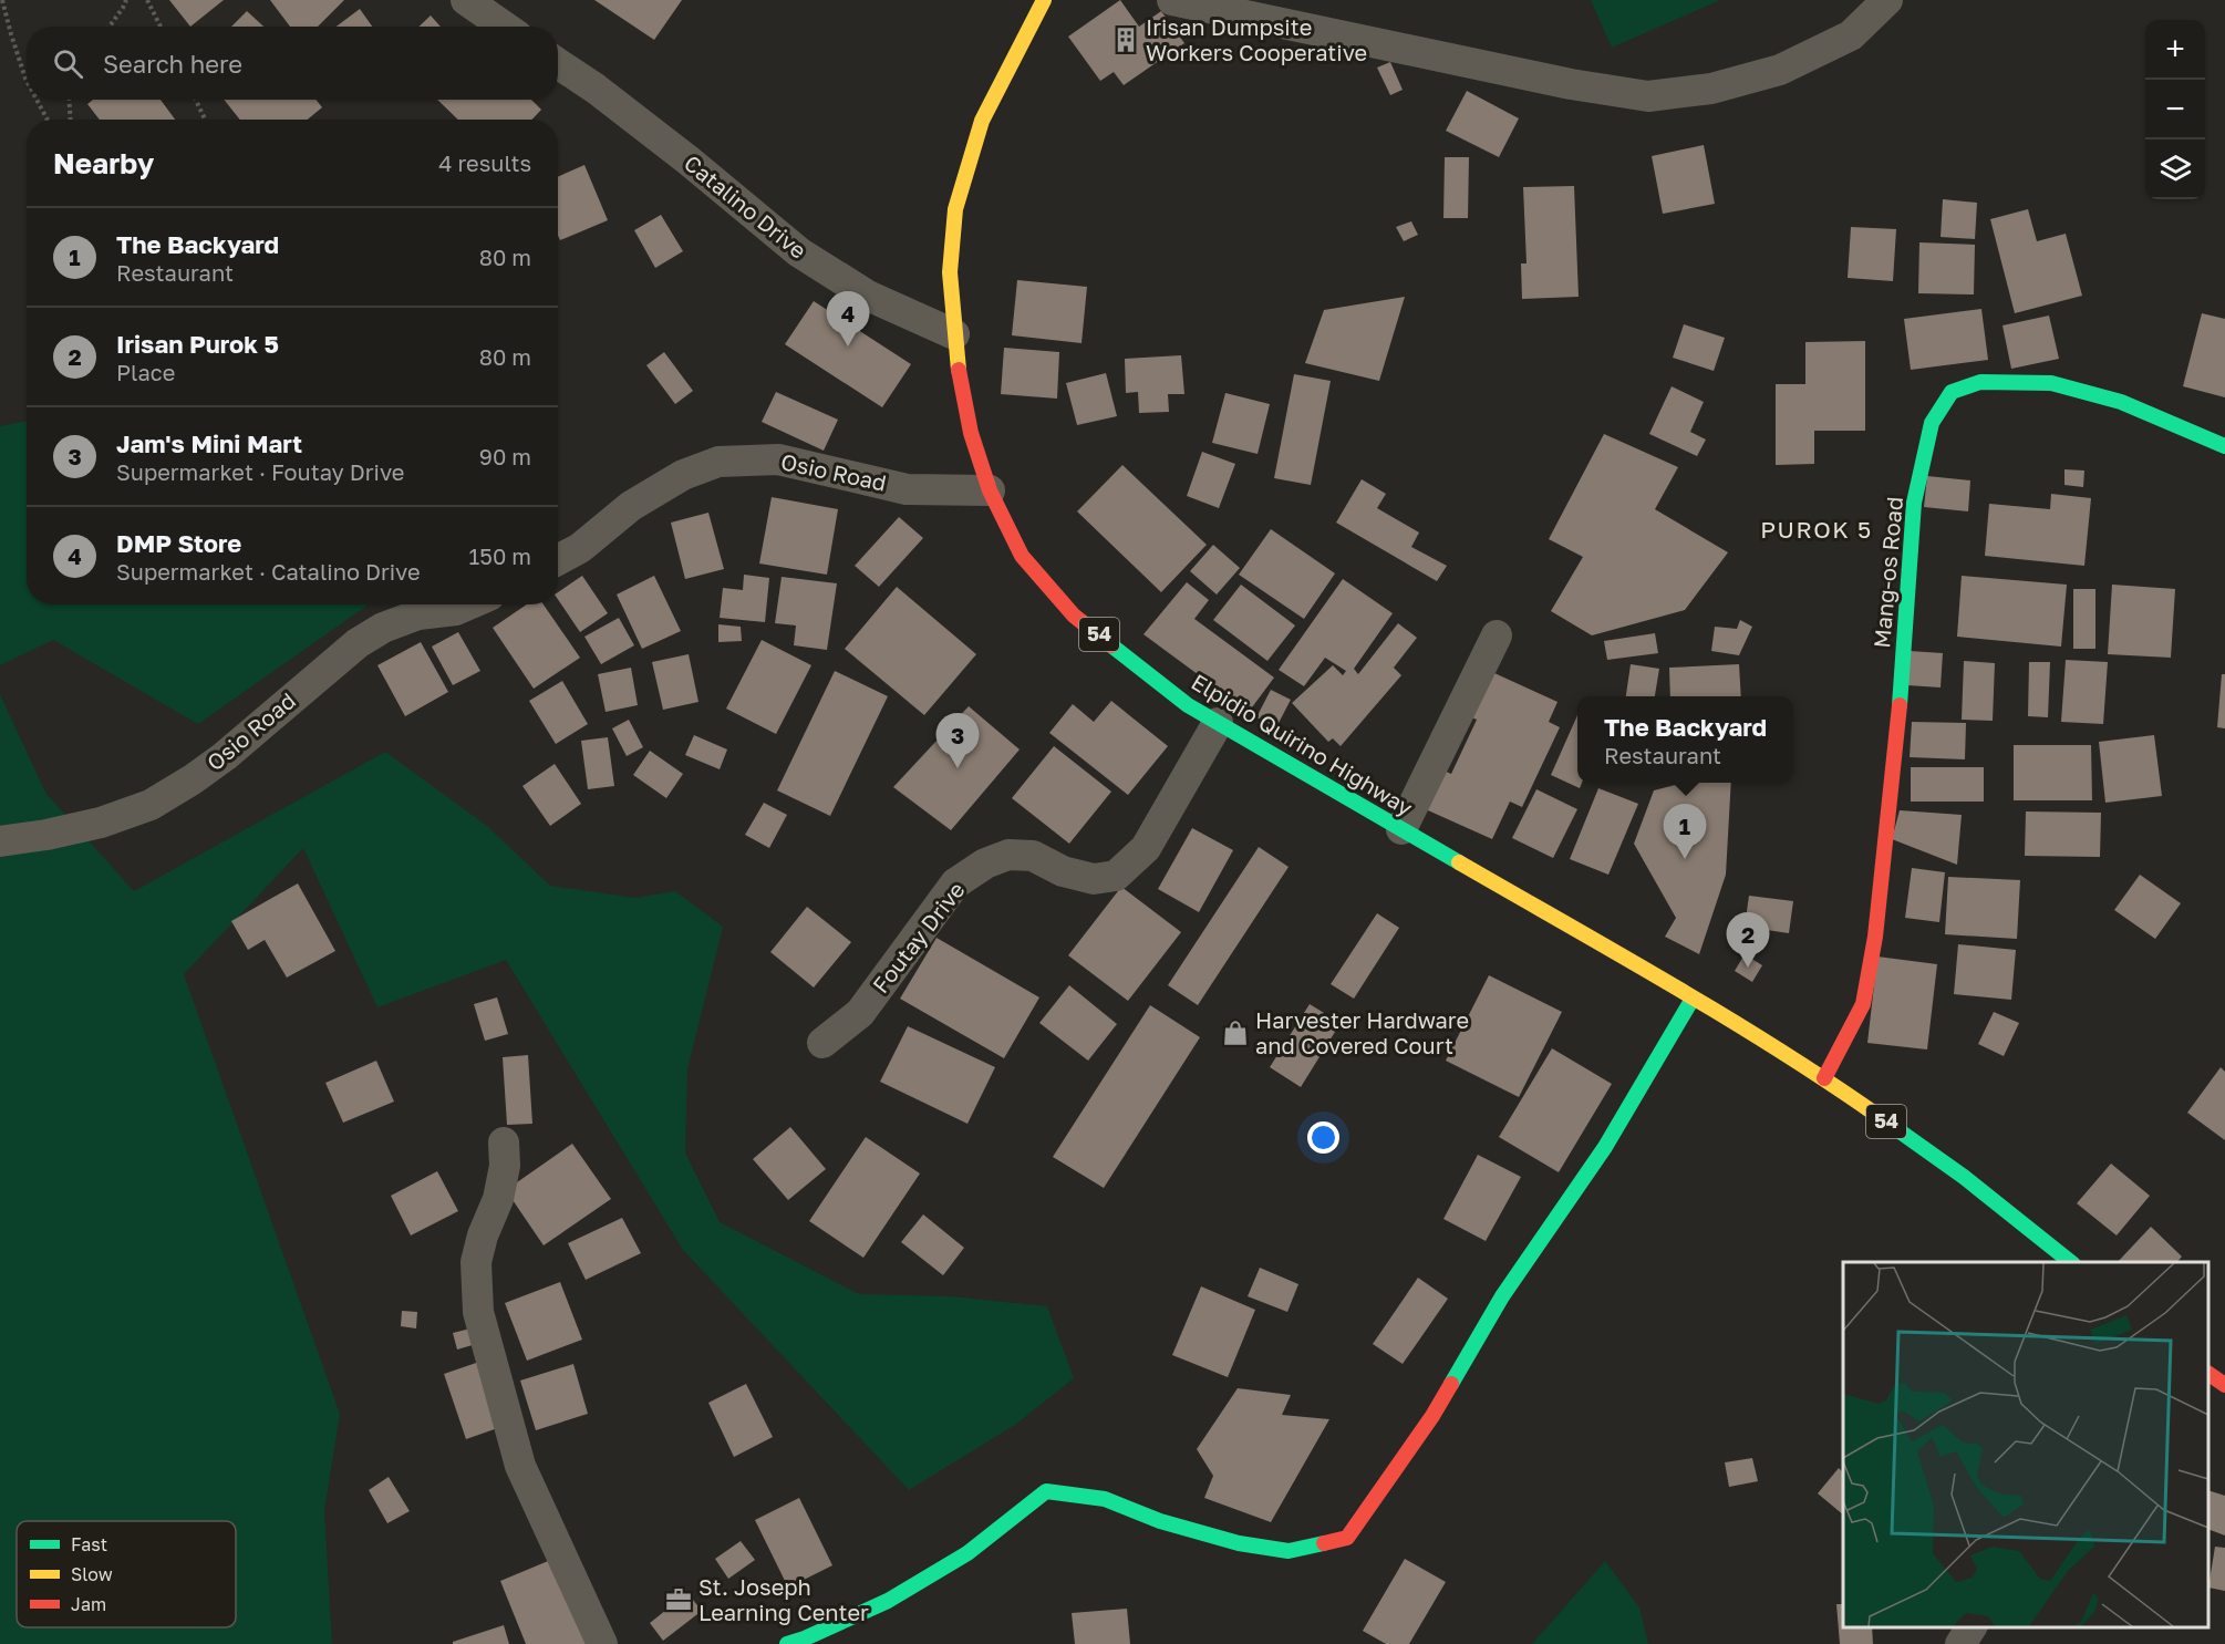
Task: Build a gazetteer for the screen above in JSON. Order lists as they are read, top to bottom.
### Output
{
  "streets": {
    "main road": ["Mang-os Road", "54", "Elpidio Quirino Highway"],
    "street": ["Catalino Drive", "Osio Road", "Foutay Drive"]
  },
  "crossings": [
    ["Catalino Drive", "Elpidio Quirino Highway"],
    ["Osio Road", "Elpidio Quirino Highway"],
    ["Mang-os Road", "Elpidio Quirino Highway"],
    ["Elpidio Quirino Highway", "Foutay Drive"]
  ],
  "districts": ["PUROK 5"],
  "places": {
    "building": ["Irisan Dumpsite Workers Cooperative"],
    "shop": ["Harvester Hardware and Covered Court"],
    "office": ["St. Joseph Learning Center"]
  },
  "legend": ["Fast", "Slow", "Jam"],
  "page": {
    "map_buttons": ["+", "−"],
    "search": "Search here",
    "heading": ["Nearby", "4 results"],
    "list": [
      {
        "mark": "1",
        "name": "The Backyard",
        "note": "Restaurant",
        "value": "80 m"
      },
      {
        "mark": "2",
        "name": "Irisan Purok 5",
        "note": "Place",
        "value": "80 m"
      },
      {
        "mark": "3",
        "name": "Jam's Mini Mart",
        "note": "Supermarket · Foutay Drive",
        "value": "90 m"
      },
      {
        "mark": "4",
        "name": "DMP Store",
        "note": "Supermarket · Catalino Drive",
        "value": "150 m"
      }
    ],
    "pins": [
      "4",
      "3",
      "1",
      "2"
    ],
    "popup": ["The Backyard", "Restaurant"]
  }
}
